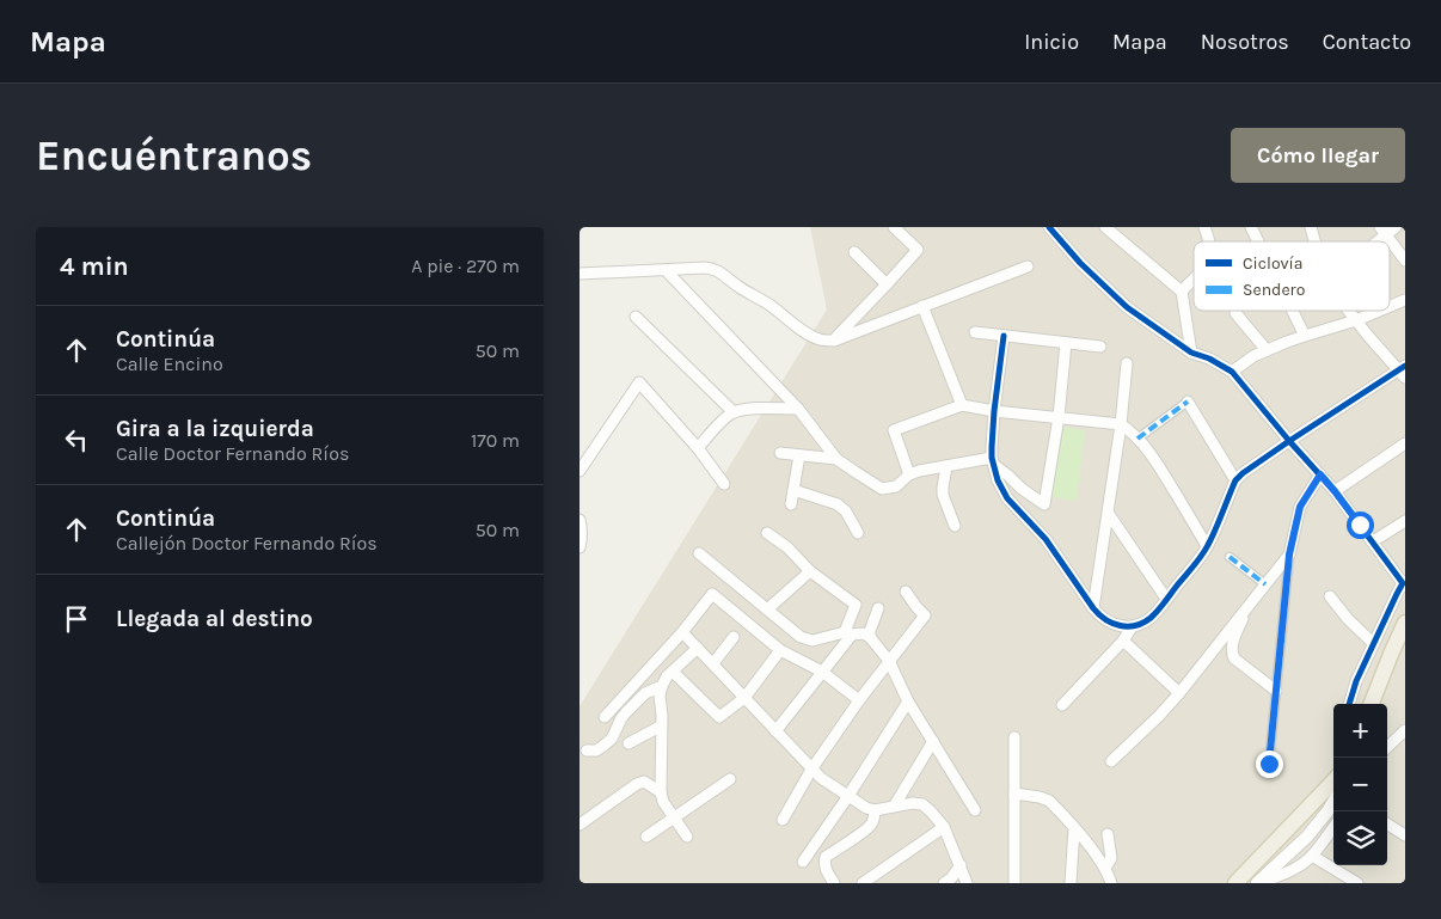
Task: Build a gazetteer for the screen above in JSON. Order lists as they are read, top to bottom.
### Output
{
  "legend": ["Ciclovía", "Sendero"],
  "page": {
    "header": "Mapa",
    "nav": [
      "Inicio",
      "Mapa",
      "Nosotros",
      "Contacto"
    ],
    "buttons": "Cómo llegar",
    "title": "Encuéntranos",
    "heading": ["4 min", "A pie · 270 m"],
    "list": [
      ["Continúa", "Calle Encino", "50 m"],
      ["Gira a la izquierda", "Calle Doctor Fernando Ríos", "170 m"],
      ["Continúa", "Callejón Doctor Fernando Ríos", "50 m"],
      "Llegada al destino"
    ],
    "map_buttons": ["+", "−"]
  }
}
